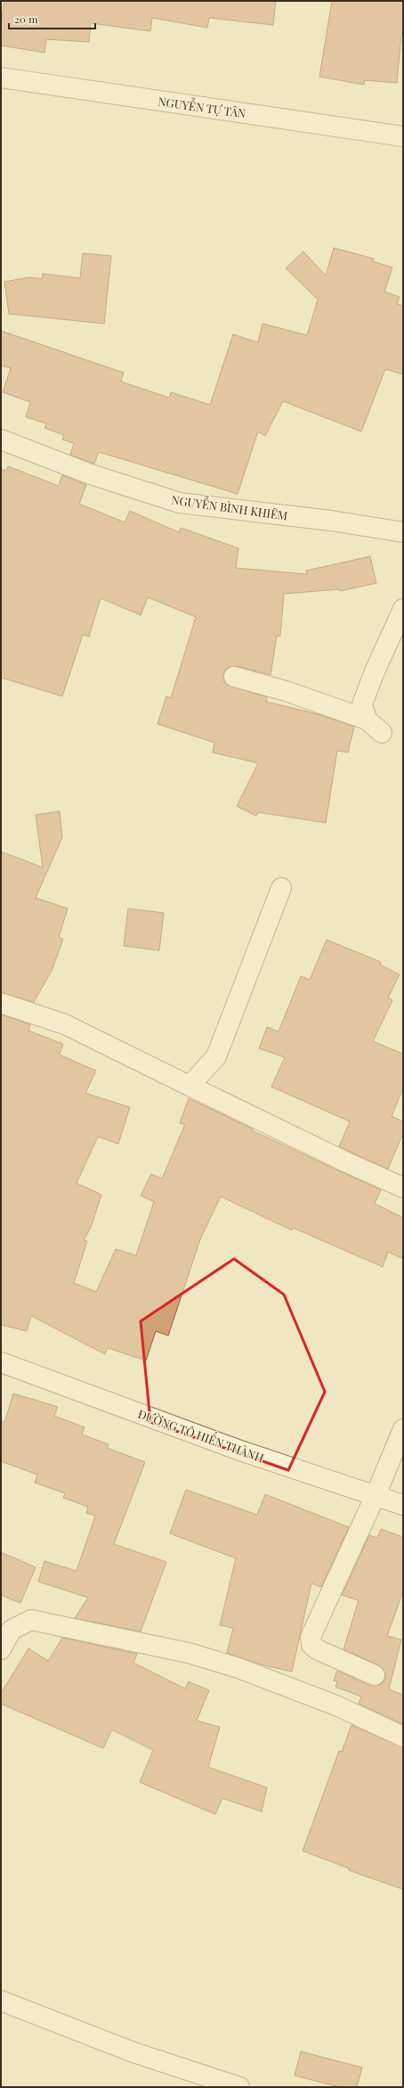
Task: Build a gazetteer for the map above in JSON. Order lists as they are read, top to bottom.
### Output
{
  "streets": {
    "street": ["NGUYỄN TỰ TÂN", "NGUYỄN BÌNH KHIÊM", "ĐƯỜNG TÔ HIẾN THÀNH"]
  },
  "scale_bar": "20 m"
}
